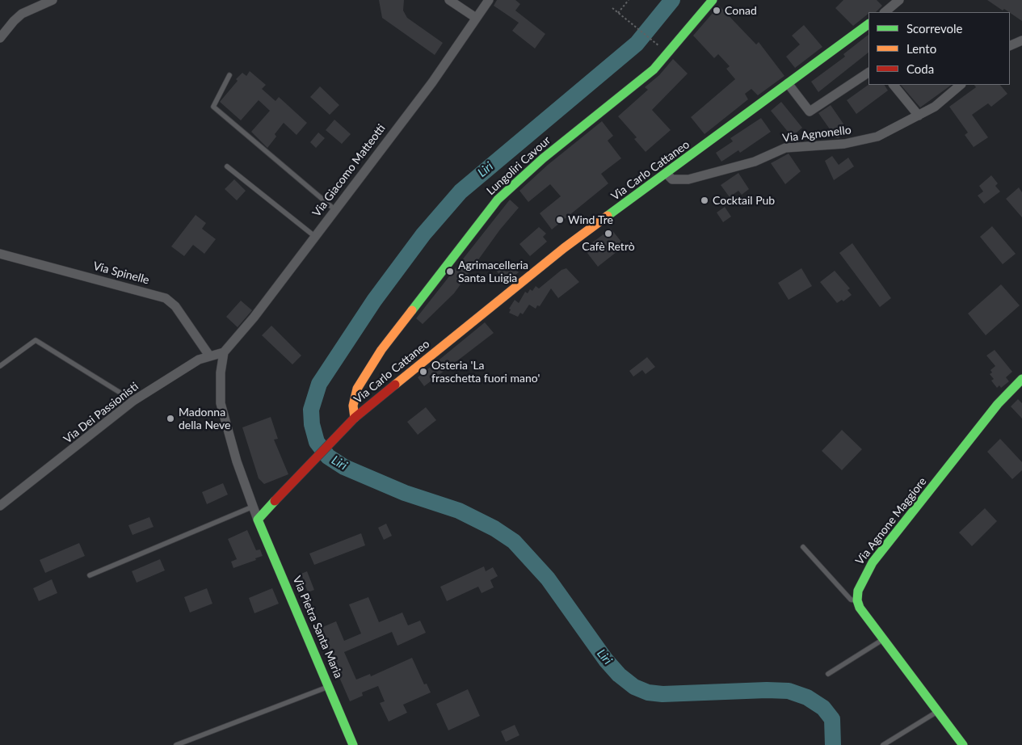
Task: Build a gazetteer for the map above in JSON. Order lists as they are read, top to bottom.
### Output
{
  "streets": {
    "street": [
      "Via Agnonello",
      "Lungoliri Cavour",
      "Via Giacomo Matteotti",
      "Via Carlo Cattaneo",
      "Via Spinelle",
      "Via Dei Passionisti",
      "Via Agnone Maggiore",
      "Via Pietra Santa Maria"
    ]
  },
  "crossings": [
    ["Via Agnonello", "Via Carlo Cattaneo"],
    ["Lungoliri Cavour", "Via Carlo Cattaneo"],
    ["Via Giacomo Matteotti", "Via Dei Passionisti"],
    ["Via Carlo Cattaneo", "Via Pietra Santa Maria"],
    ["Via Spinelle", "Via Dei Passionisti"]
  ],
  "water": ["Liri"],
  "places": [
    "Conad",
    "Cocktail Pub",
    "Wind Tre",
    "Cafè Retrò",
    "Agrimacelleria Santa Luigia",
    "Osteria 'La fraschetta fuori mano'",
    "Madonna della Neve"
  ],
  "legend": ["Scorrevole", "Lento", "Coda"]
}
